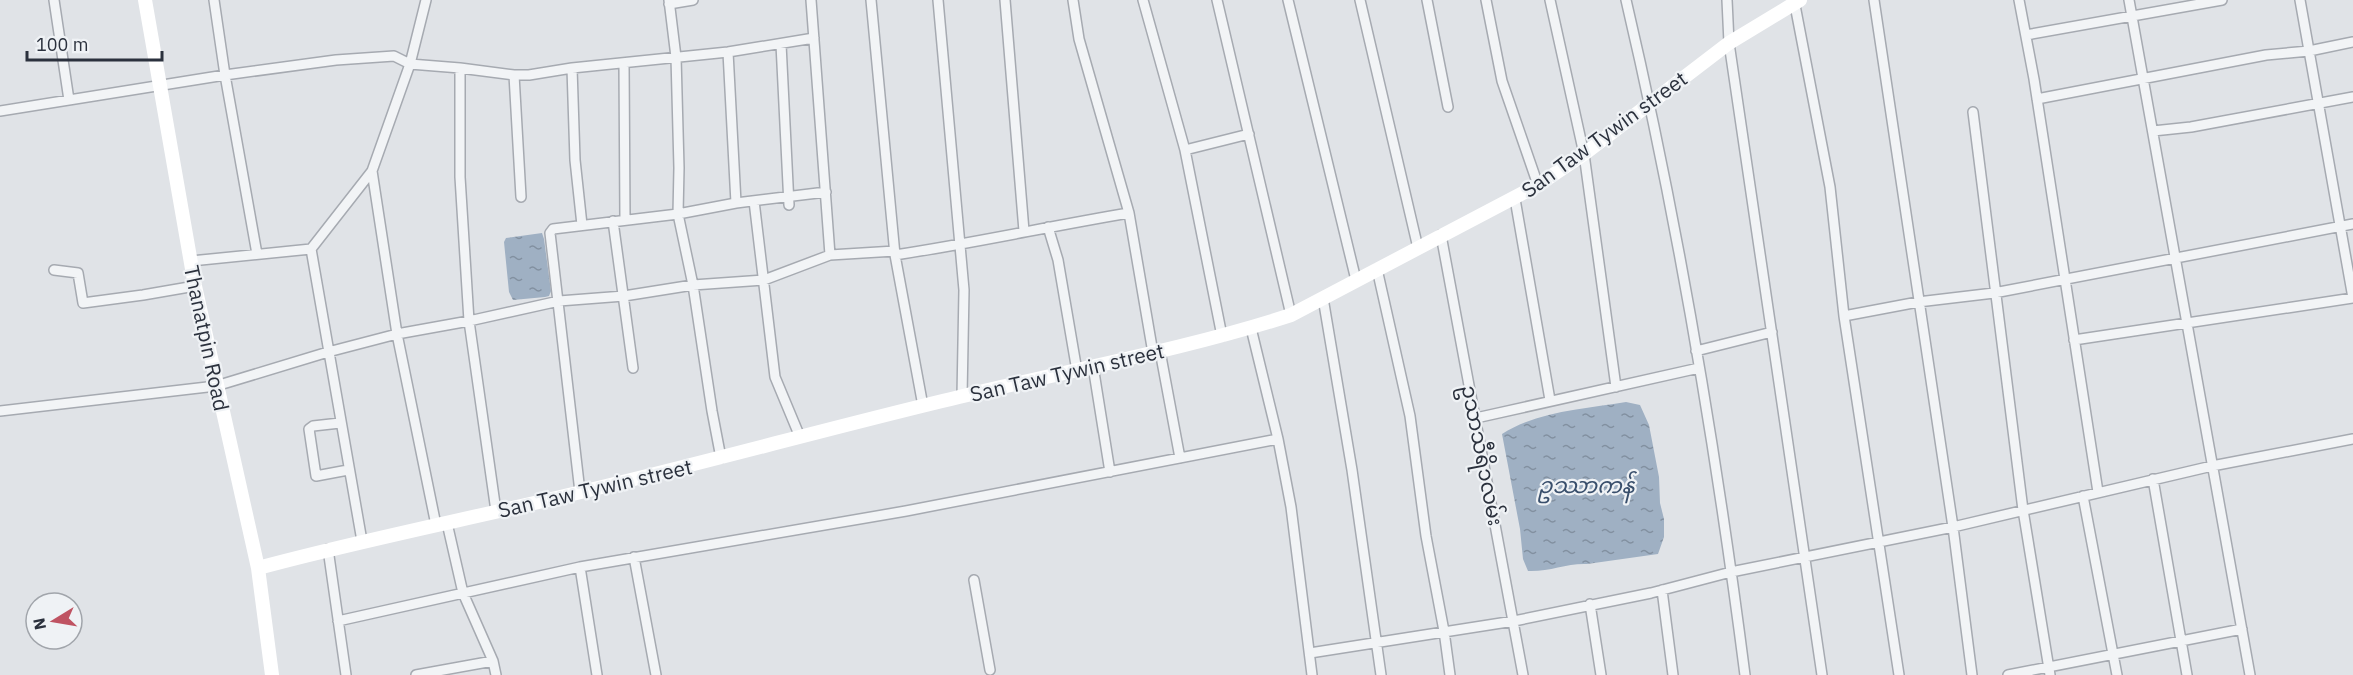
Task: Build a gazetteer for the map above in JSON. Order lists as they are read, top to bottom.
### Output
{
  "streets": {
    "street": ["San Taw Tywin street", "Thanatpin Road", "ဥသာသီရိ၁လမ်း"]
  },
  "crossings": [
    ["San Taw Tywin street", "Thanatpin Road"],
    ["San Taw Tywin street", "ဥသာသီရိ၁လမ်း"]
  ],
  "water": ["ဥဿာကန်"],
  "scale_bar": "100 m",
  "north": "left"
}
